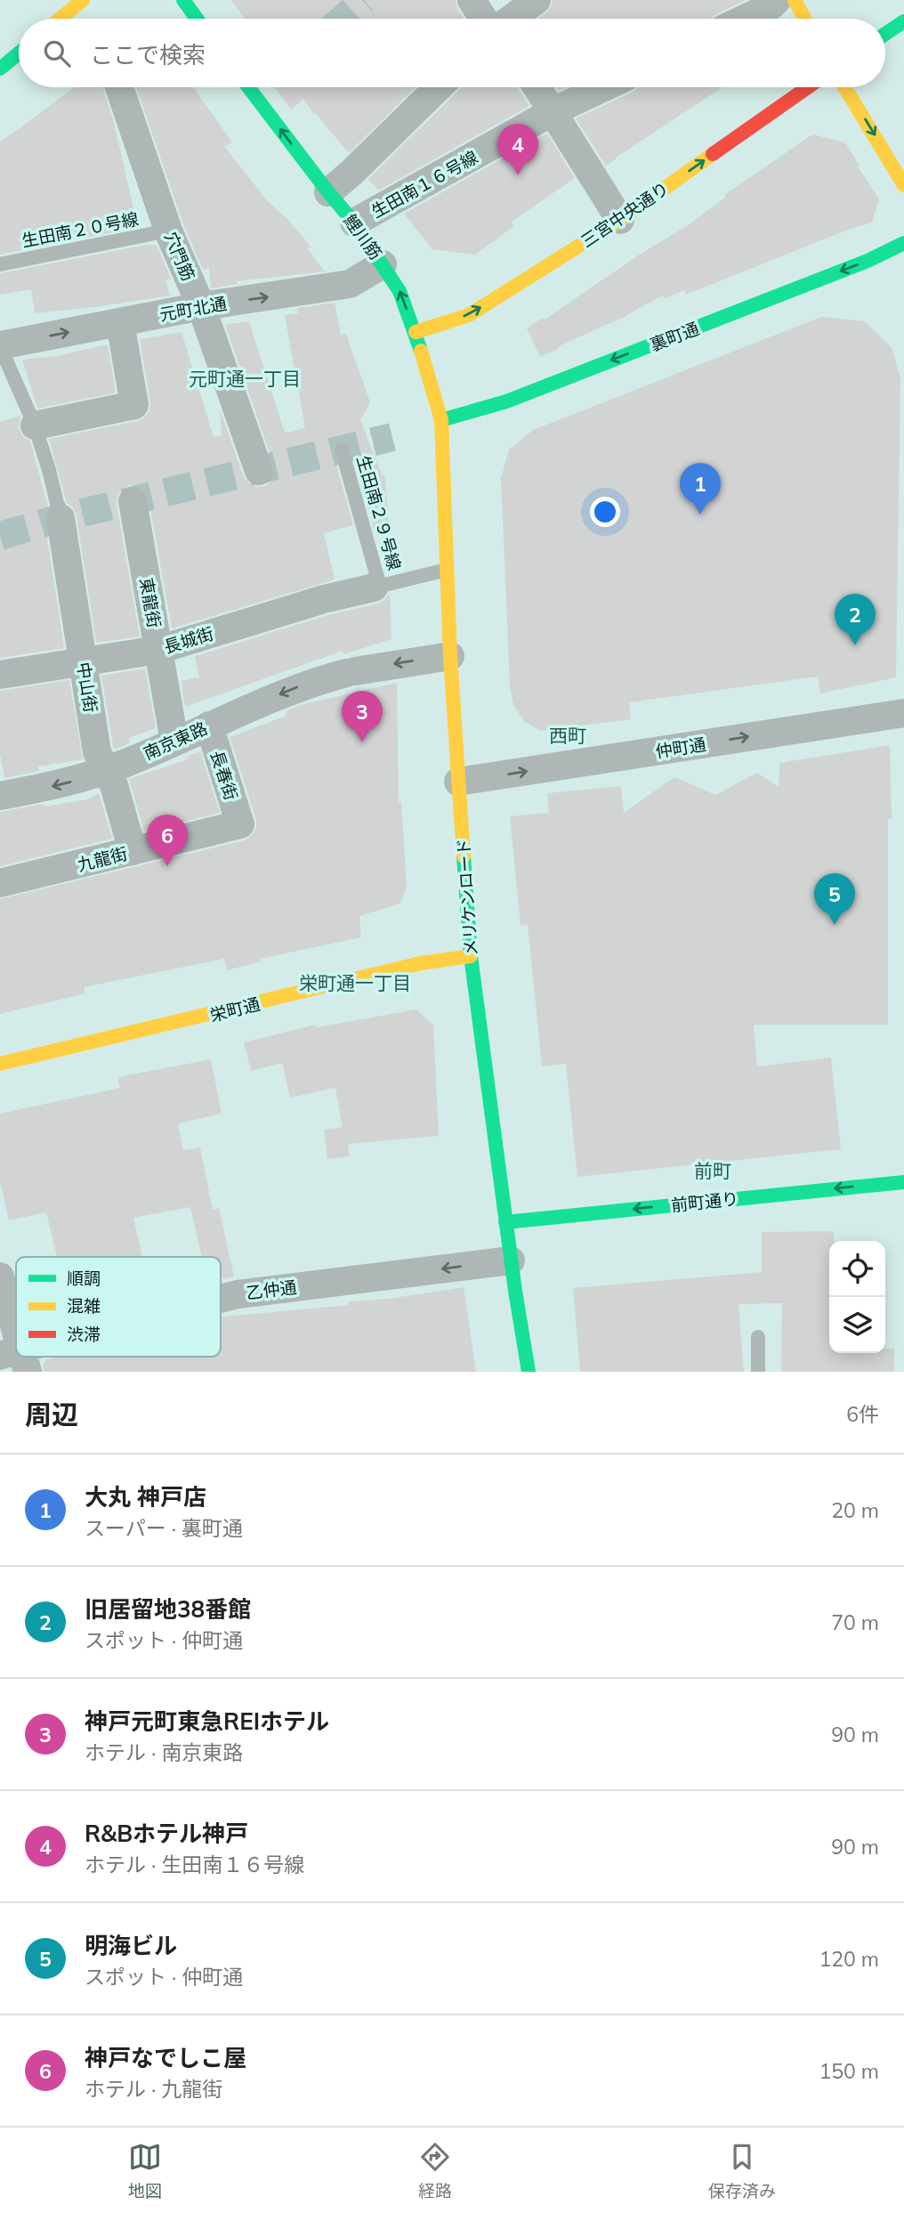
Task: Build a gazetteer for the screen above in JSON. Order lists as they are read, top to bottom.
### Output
{
  "streets": {
    "street": [
      "生田南１６号線",
      "三宮中央通り",
      "鯉川筋",
      "穴門筋",
      "元町北通",
      "裏町通",
      "東龍街",
      "長城街",
      "中山街",
      "南京東路",
      "仲町通",
      "長春街",
      "九龍街",
      "メリケンロード",
      "栄町通",
      "前町通り",
      "乙仲通"
    ],
    "lane": ["生田南２０号線", "生田南２９号線"]
  },
  "crossings": [
    ["生田南１６号線", "鯉川筋"],
    ["三宮中央通り", "鯉川筋"],
    ["生田南２０号線", "穴門筋"],
    ["鯉川筋", "元町北通"],
    ["鯉川筋", "裏町通"],
    ["鯉川筋", "メリケンロード"],
    ["穴門筋", "元町北通"],
    ["裏町通", "メリケンロード"],
    ["生田南２９号線", "長城街"],
    ["東龍街", "長城街"],
    ["東龍街", "南京東路"],
    ["長城街", "中山街"],
    ["中山街", "南京東路"],
    ["中山街", "九龍街"],
    ["南京東路", "長春街"],
    ["南京東路", "メリケンロード"],
    ["仲町通", "メリケンロード"],
    ["長春街", "九龍街"],
    ["メリケンロード", "栄町通"],
    ["メリケンロード", "前町通り"],
    ["メリケンロード", "乙仲通"]
  ],
  "one_way": [
    "三宮中央通り",
    "鯉川筋",
    "元町北通",
    "裏町通",
    "南京東路",
    "仲町通",
    "前町通り",
    "乙仲通"
  ],
  "districts": [
    "元町通一丁目",
    "西町",
    "栄町通一丁目",
    "前町"
  ],
  "legend": ["順調", "混雑", "渋滞"],
  "page": {
    "search": "ここで検索",
    "pins": [
      "4",
      "1",
      "2",
      "3",
      "6",
      "5"
    ],
    "heading": ["周辺", "6件"],
    "list": [
      {
        "mark": "1",
        "name": "大丸 神戸店",
        "note": "スーパー · 裏町通",
        "value": "20 m"
      },
      {
        "mark": "2",
        "name": "旧居留地38番館",
        "note": "スポット · 仲町通",
        "value": "70 m"
      },
      {
        "mark": "3",
        "name": "神戸元町東急REIホテル",
        "note": "ホテル · 南京東路",
        "value": "90 m"
      },
      {
        "mark": "4",
        "name": "R&Bホテル神戸",
        "note": "ホテル · 生田南１６号線",
        "value": "90 m"
      },
      {
        "mark": "5",
        "name": "明海ビル",
        "note": "スポット · 仲町通",
        "value": "120 m"
      },
      {
        "mark": "6",
        "name": "神戸なでしこ屋",
        "note": "ホテル · 九龍街",
        "value": "150 m"
      }
    ],
    "nav": ["地図", "経路", "保存済み"]
  }
}
